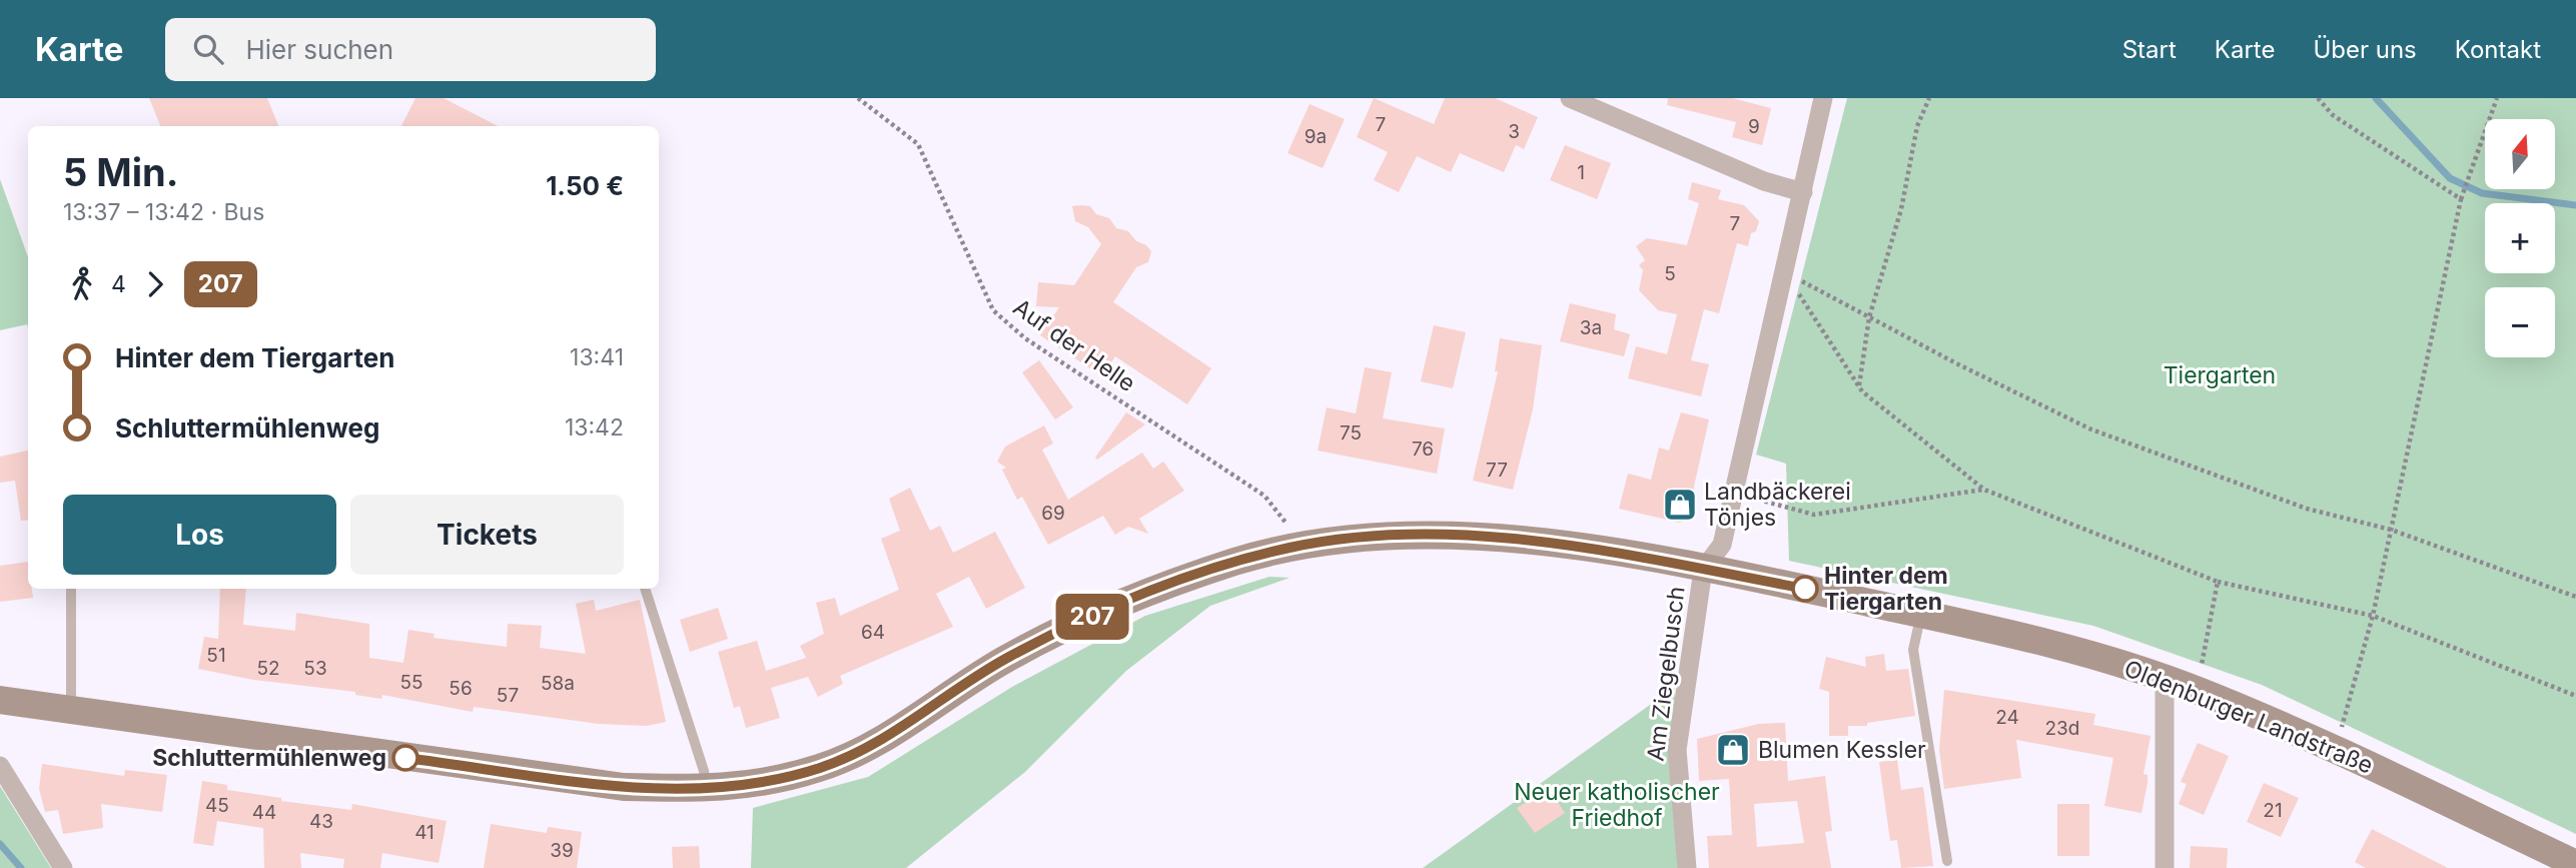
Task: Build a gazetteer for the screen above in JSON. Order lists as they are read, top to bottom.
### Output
{
  "streets": {
    "main road": ["Oldenburger Landstraße"],
    "street": ["Am Ziegelbusch"],
    "path": ["Auf der Helle"]
  },
  "crossings": [
    ["Auf der Helle", "Oldenburger Landstraße"],
    ["Am Ziegelbusch", "Oldenburger Landstraße"]
  ],
  "parks": ["Tiergarten", "Neuer katholischer Friedhof"],
  "places": {
    "shop": ["Landbäckerei Tönjes", "Blumen Kessler"],
    "other": ["Hinter dem Tiergarten", "Schluttermühlenweg"]
  },
  "lines": ["bus line 207"],
  "house_numbers": [
    "7",
    "9",
    "3",
    "9a",
    "1",
    "7",
    "5",
    "3a",
    "75",
    "76",
    "77",
    "69",
    "64",
    "51",
    "52",
    "53",
    "55",
    "58a",
    "56",
    "57",
    "24",
    "23d",
    "45",
    "21",
    "44",
    "43",
    "41",
    "39"
  ],
  "north": "top",
  "page": {
    "header": "Karte",
    "search": "Hier suchen",
    "nav": [
      "Start",
      "Karte",
      "Über uns",
      "Kontakt"
    ],
    "on_map": "207",
    "map_buttons": ["+", "−"],
    "heading": ["5 Min.", "13:37 – 13:42 · Bus", "1.50 €"],
    "legs": ["4", "207"],
    "list": [
      {
        "name": "Hinter dem Tiergarten",
        "value": "13:41"
      },
      {
        "name": "Schluttermühlenweg",
        "value": "13:42"
      }
    ],
    "buttons": ["Los", "Tickets"]
  }
}
